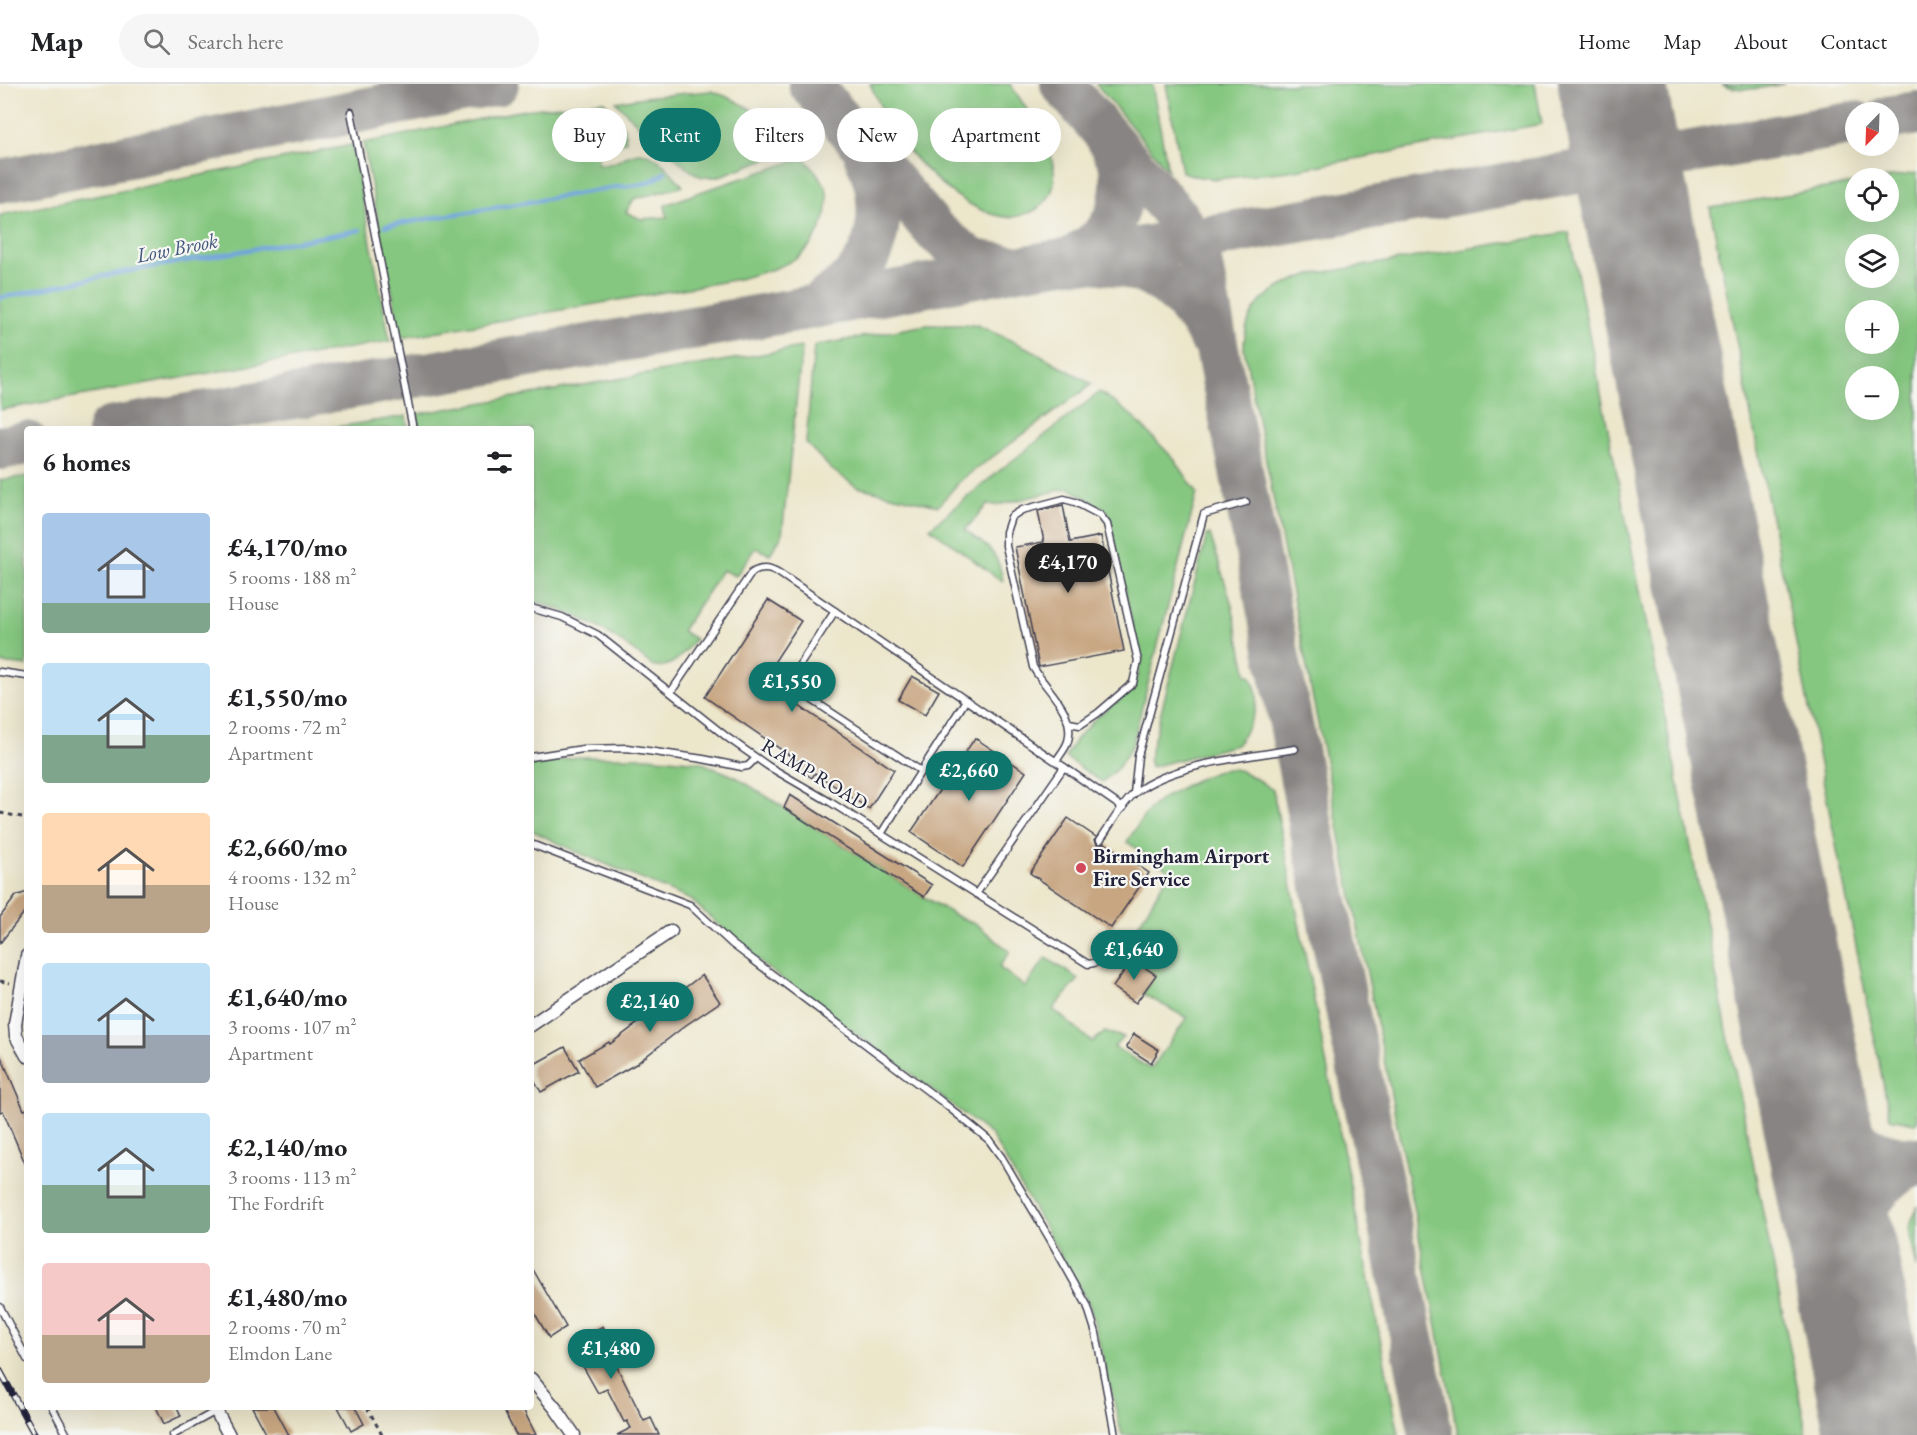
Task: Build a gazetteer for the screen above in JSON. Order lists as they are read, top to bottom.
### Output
{
  "streets": {
    "lane": ["RAMP ROAD"]
  },
  "water": ["Low Brook"],
  "places": ["Birmingham Airport Fire Service"],
  "north": "bottom left",
  "page": {
    "header": "Map",
    "search": "Search here",
    "nav": [
      "Home",
      "Map",
      "About",
      "Contact"
    ],
    "map_buttons": ["+", "−"],
    "chip": [
      "Buy",
      "Rent",
      "Filters",
      "New",
      "Apartment"
    ],
    "heading": "6 homes",
    "list": [
      {
        "name": "£4,170/mo",
        "note": "5 rooms · 188 m² · House"
      },
      {
        "name": "£1,550/mo",
        "note": "2 rooms · 72 m² · Apartment"
      },
      {
        "name": "£2,660/mo",
        "note": "4 rooms · 132 m² · House"
      },
      {
        "name": "£1,640/mo",
        "note": "3 rooms · 107 m² · Apartment"
      },
      {
        "name": "£2,140/mo",
        "note": "3 rooms · 113 m² · The Fordrift"
      },
      {
        "name": "£1,480/mo",
        "note": "2 rooms · 70 m² · Elmdon Lane"
      }
    ],
    "price": [
      "£4,170",
      "£1,550",
      "£2,660",
      "£1,640",
      "£2,140",
      "£1,480"
    ]
  }
}
